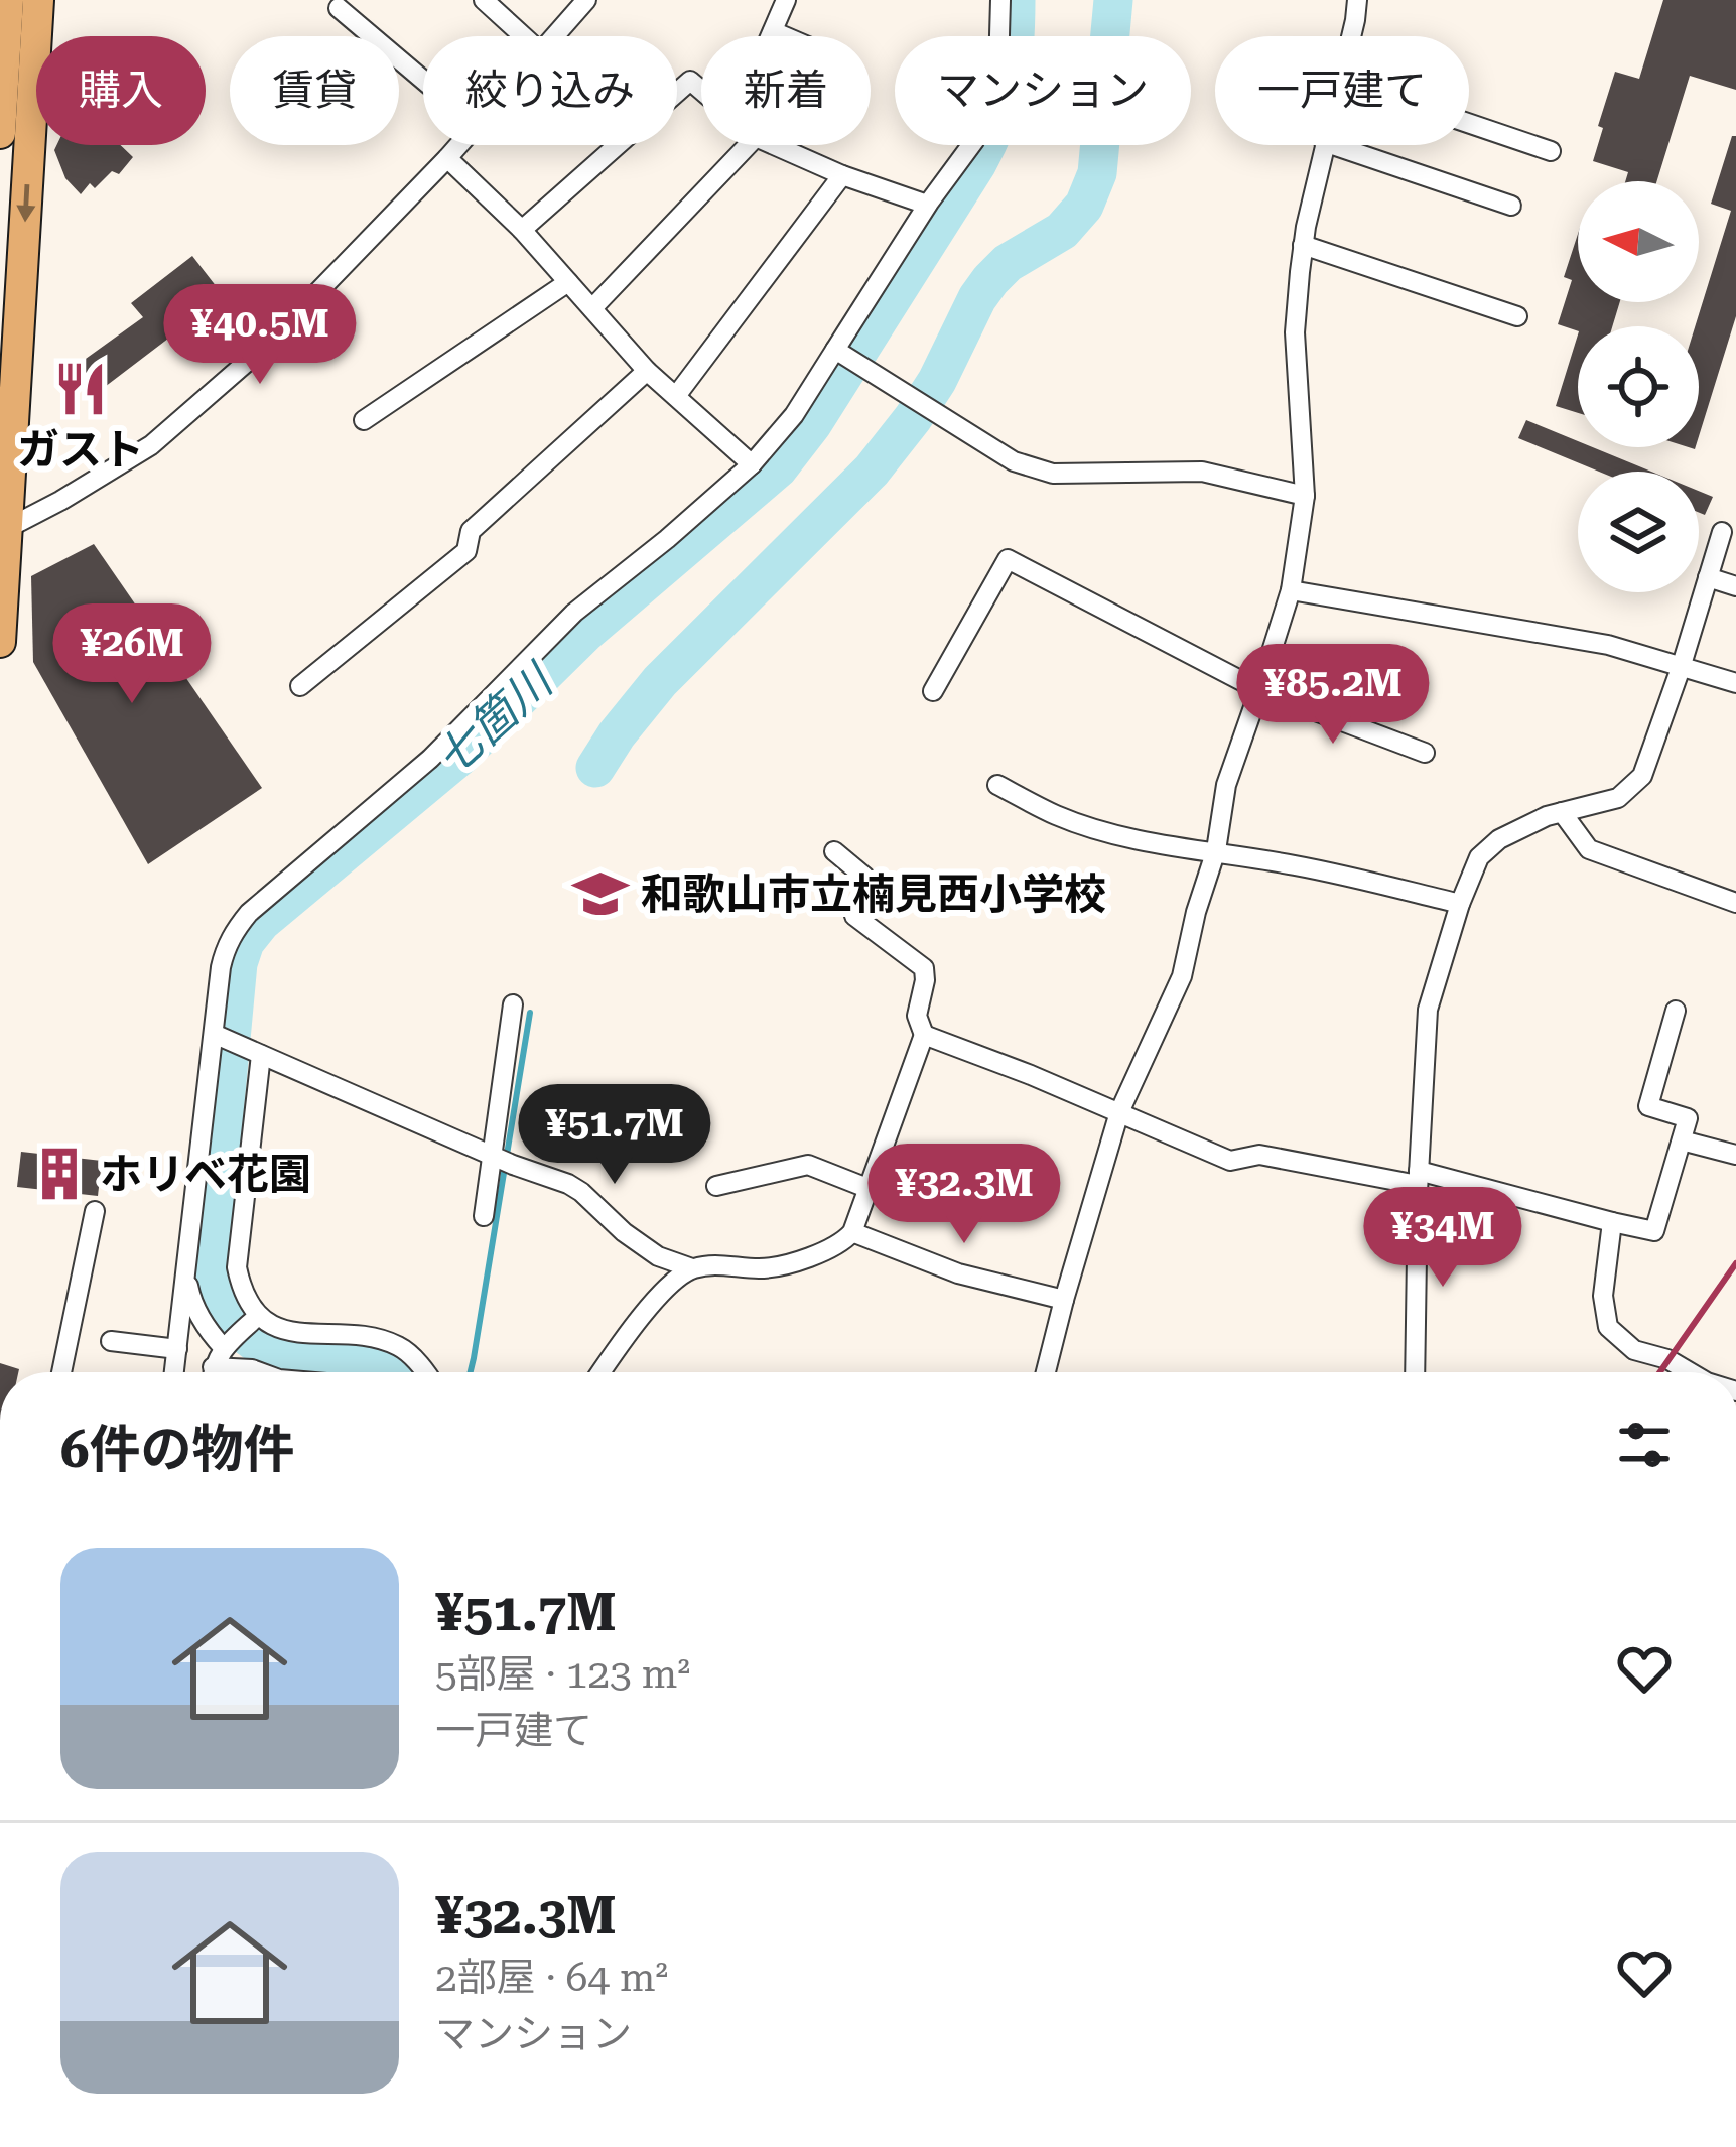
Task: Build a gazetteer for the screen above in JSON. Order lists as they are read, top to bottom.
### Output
{
  "water": ["七箇川"],
  "places": {
    "restaurant": ["ガスト"],
    "school or university": ["和歌山市立楠見西小学校"],
    "building": ["ホリベ花園"]
  },
  "north": "left",
  "page": {
    "chip": [
      "購入",
      "賃貸",
      "絞り込み",
      "新着",
      "マンション",
      "一戸建て"
    ],
    "price": [
      "¥40.5M",
      "¥26M",
      "¥85.2M",
      "¥51.7M",
      "¥32.3M",
      "¥34M"
    ],
    "heading": "6件の物件",
    "list": [
      {
        "name": "¥51.7M",
        "note": "5部屋 · 123 m² · 一戸建て"
      },
      {
        "name": "¥32.3M",
        "note": "2部屋 · 64 m² · マンション"
      }
    ]
  }
}
